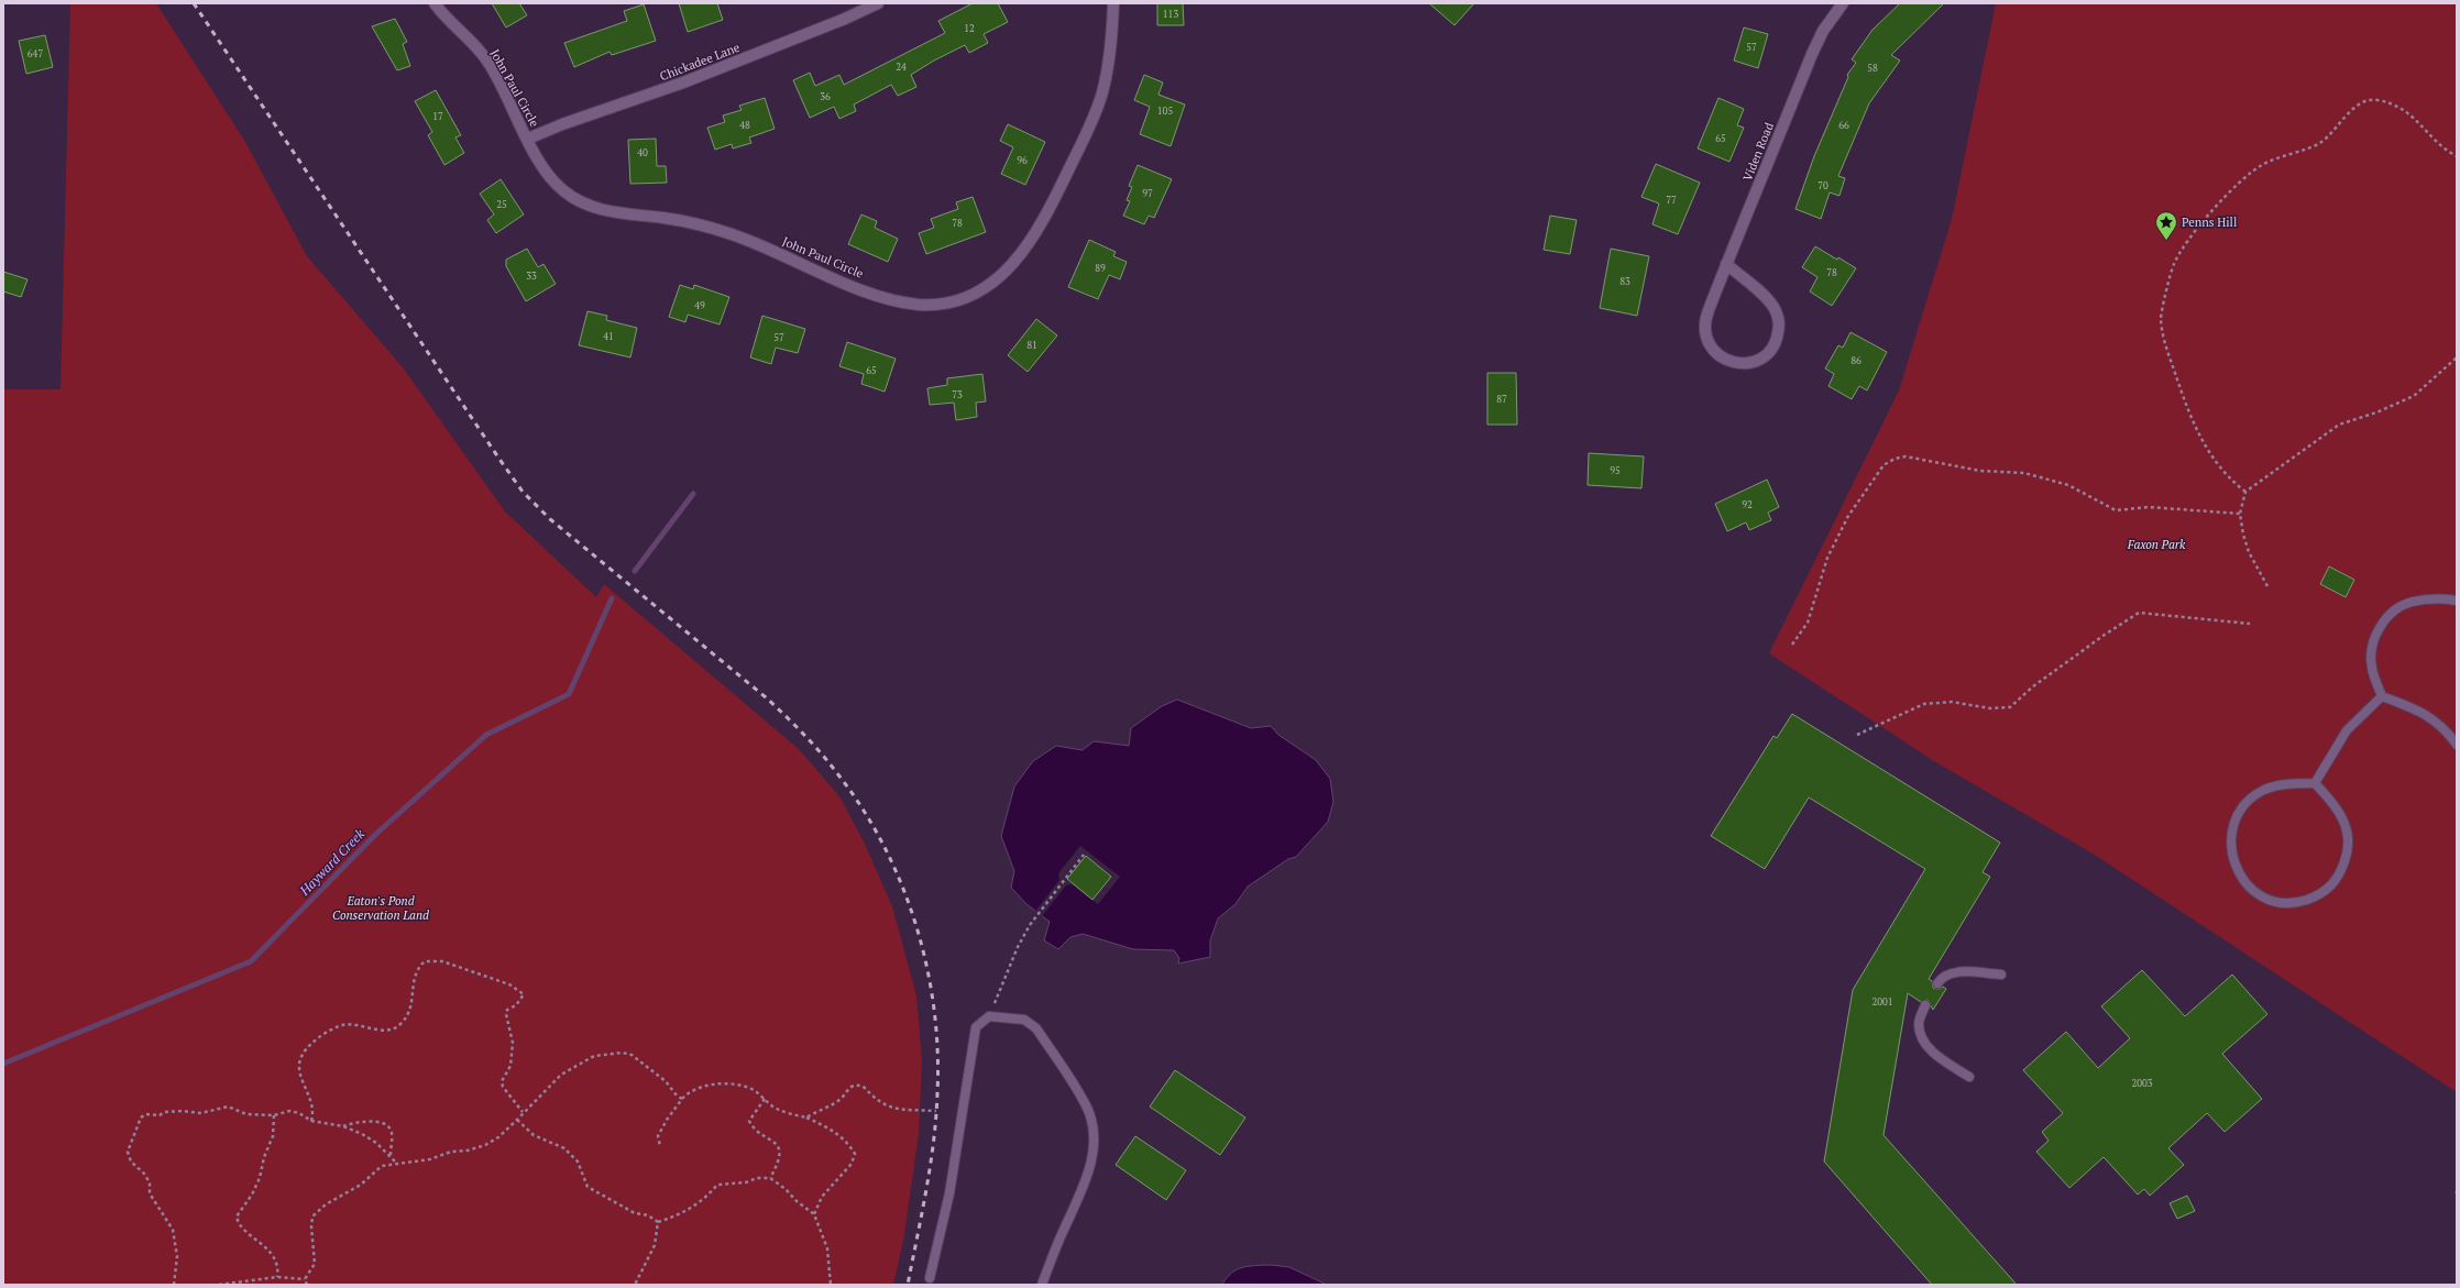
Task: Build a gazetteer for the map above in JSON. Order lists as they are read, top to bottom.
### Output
{
  "streets": {
    "street": ["Chickadee Lane", "John Paul Circle", "Viden Road"]
  },
  "crossings": [
    ["Chickadee Lane", "John Paul Circle"]
  ],
  "water": ["Hayward Creek"],
  "parks": ["Faxon Park", "Eaton's Pond Conservation Land"],
  "places": {
    "place": ["Penns Hill"]
  },
  "house_numbers": [
    "113",
    "12",
    "57",
    "647",
    "24",
    "58",
    "36",
    "105",
    "17",
    "48",
    "66",
    "65",
    "40",
    "96",
    "70",
    "97",
    "77",
    "25",
    "78",
    "89",
    "78",
    "33",
    "83",
    "49",
    "41",
    "57",
    "81",
    "86",
    "65",
    "73",
    "87",
    "95",
    "92",
    "2001",
    "2003"
  ]
}
